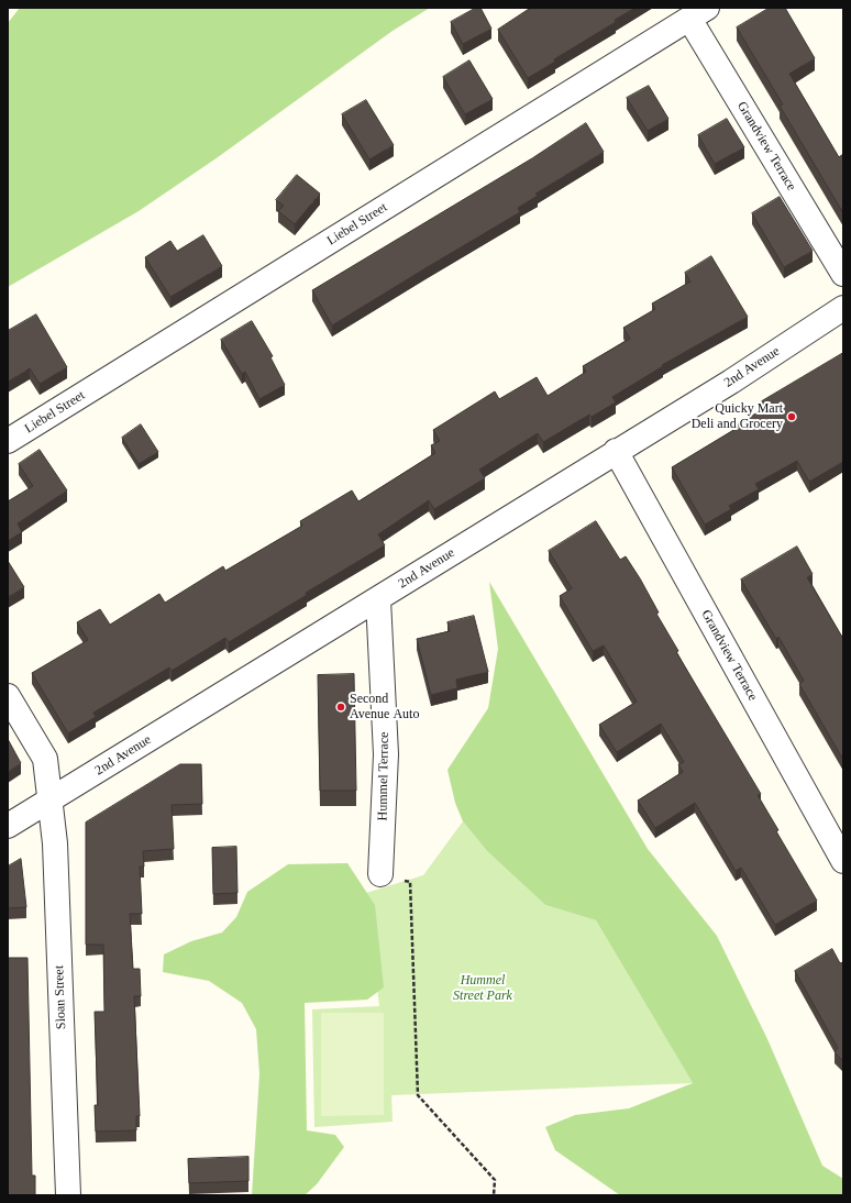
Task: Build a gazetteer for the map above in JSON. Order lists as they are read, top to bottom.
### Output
{
  "streets": {
    "street": [
      "Grandview Terrace",
      "Liebel Street",
      "2nd Avenue",
      "Hummel Terrace",
      "Sloan Street"
    ]
  },
  "crossings": [
    ["Grandview Terrace", "Liebel Street"],
    ["Grandview Terrace", "2nd Avenue"],
    ["2nd Avenue", "Hummel Terrace"],
    ["2nd Avenue", "Sloan Street"]
  ],
  "parks": ["Hummel Street Park"],
  "places": ["Quicky Mart Deli and Grocery", "Second Avenue Auto"]
}
